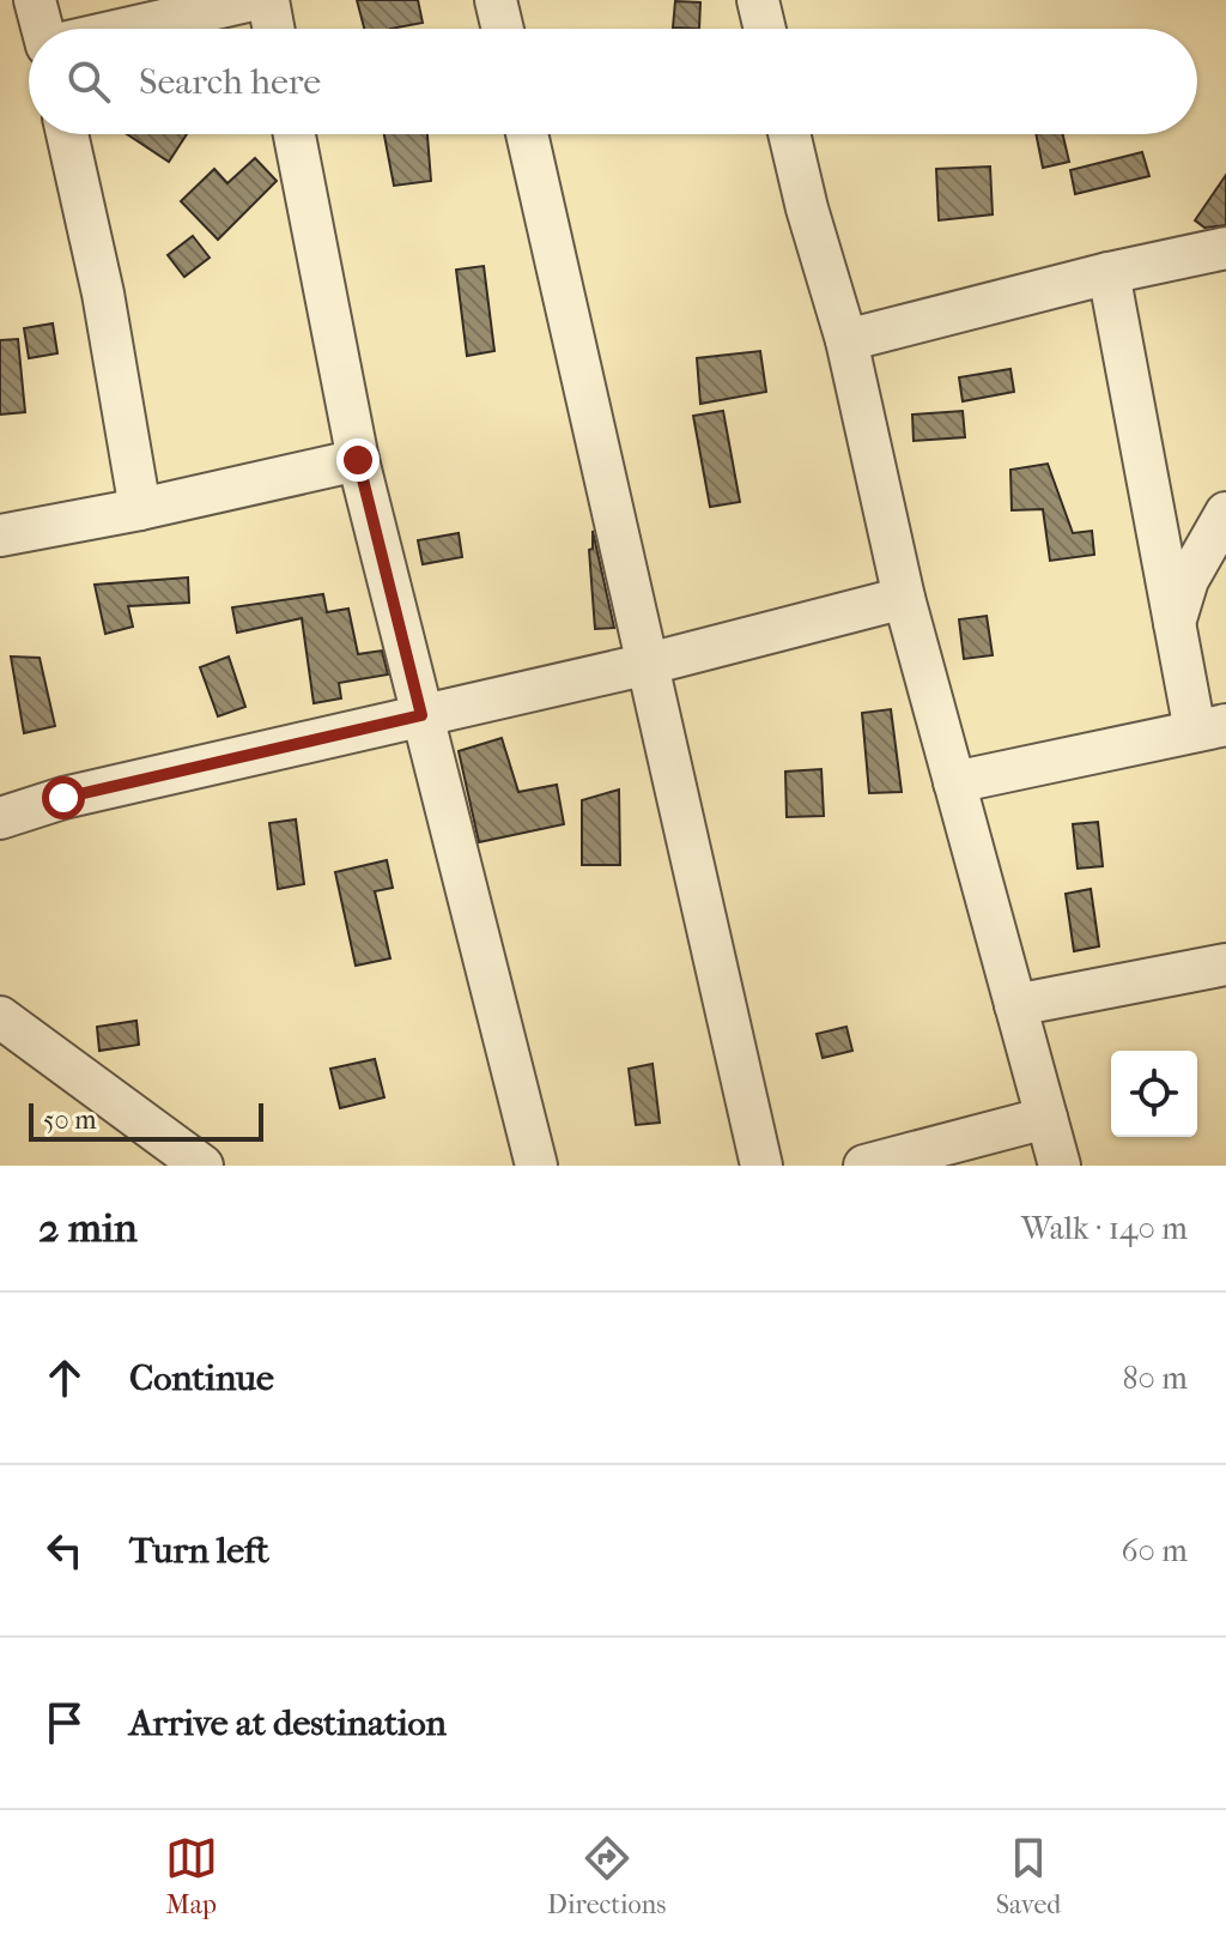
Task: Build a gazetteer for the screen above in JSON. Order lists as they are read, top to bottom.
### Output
{
  "scale_bar": "50 m",
  "page": {
    "search": "Search here",
    "scale": "50 m",
    "heading": ["2 min", "Walk · 140 m"],
    "list": [
      ["Continue", "80 m"],
      ["Turn left", "60 m"],
      "Arrive at destination"
    ],
    "nav": ["Map", "Directions", "Saved"]
  }
}
